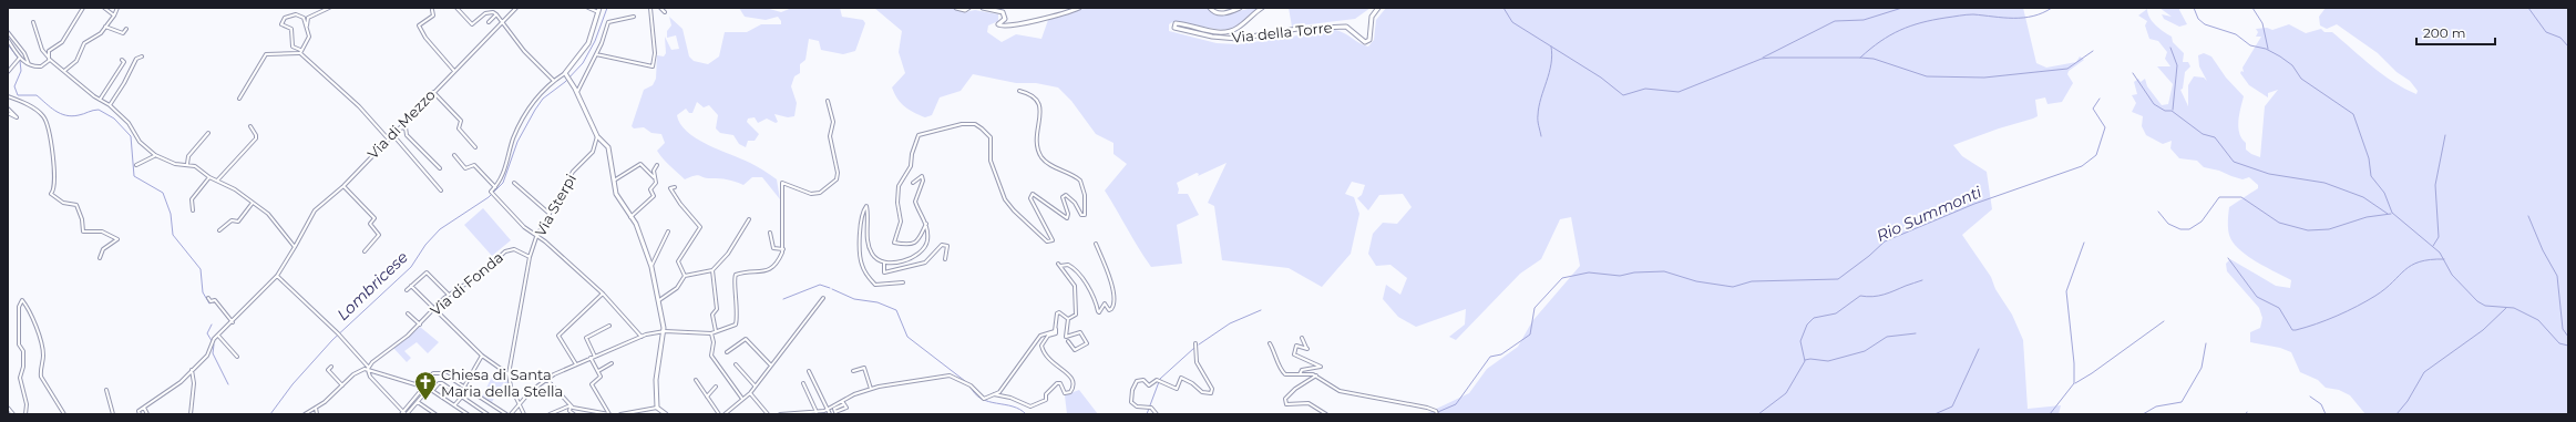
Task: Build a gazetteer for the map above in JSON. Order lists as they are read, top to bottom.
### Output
{
  "streets": {
    "street": [
      "Via della Torre",
      "Via di Mezzo",
      "Via Sterpi",
      "Via di Fonda"
    ]
  },
  "crossings": [
    ["Via Sterpi", "Via di Fonda"]
  ],
  "water": ["Rio Summonti", "Lombricese"],
  "places": {
    "church": ["Chiesa di Santa Maria della Stella"]
  },
  "scale_bar": "200 m"
}
